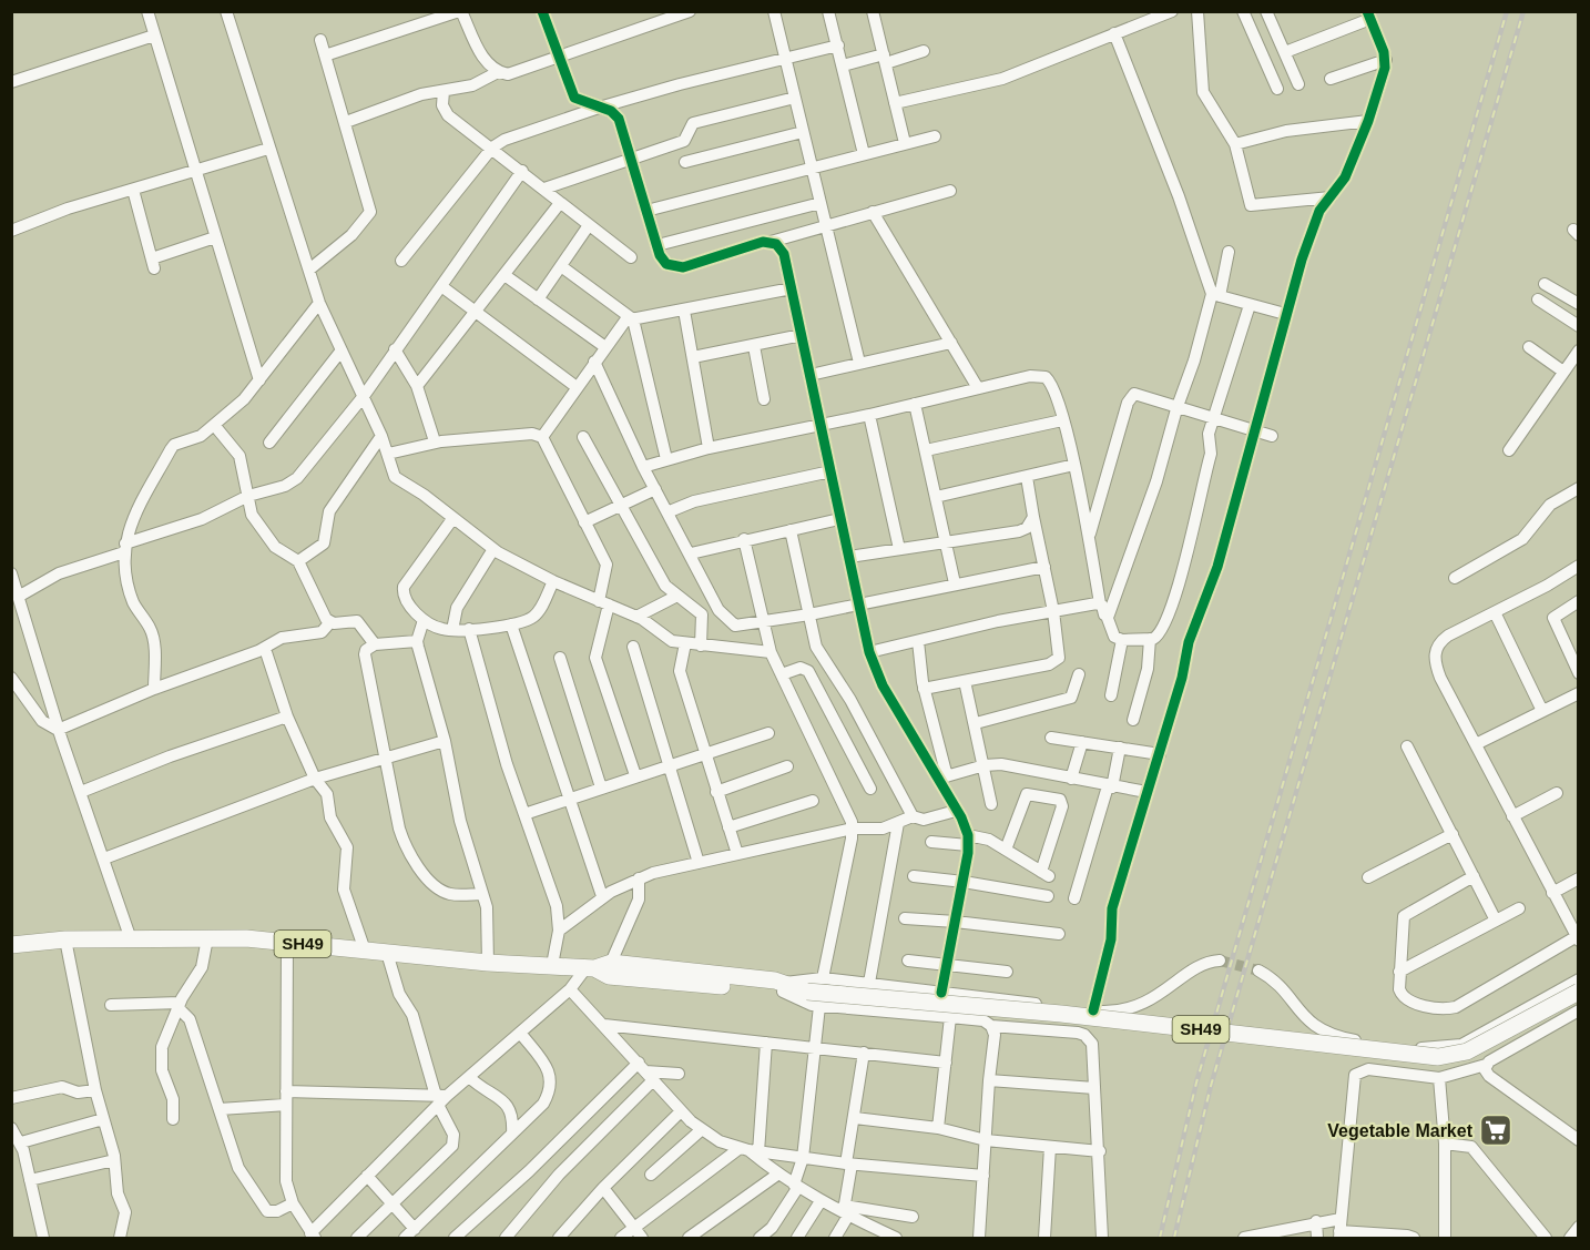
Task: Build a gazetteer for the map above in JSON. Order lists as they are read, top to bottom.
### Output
{
  "streets": {
    "main road": ["SH49"]
  },
  "places": {
    "supermarket": ["Vegetable Market"]
  }
}
